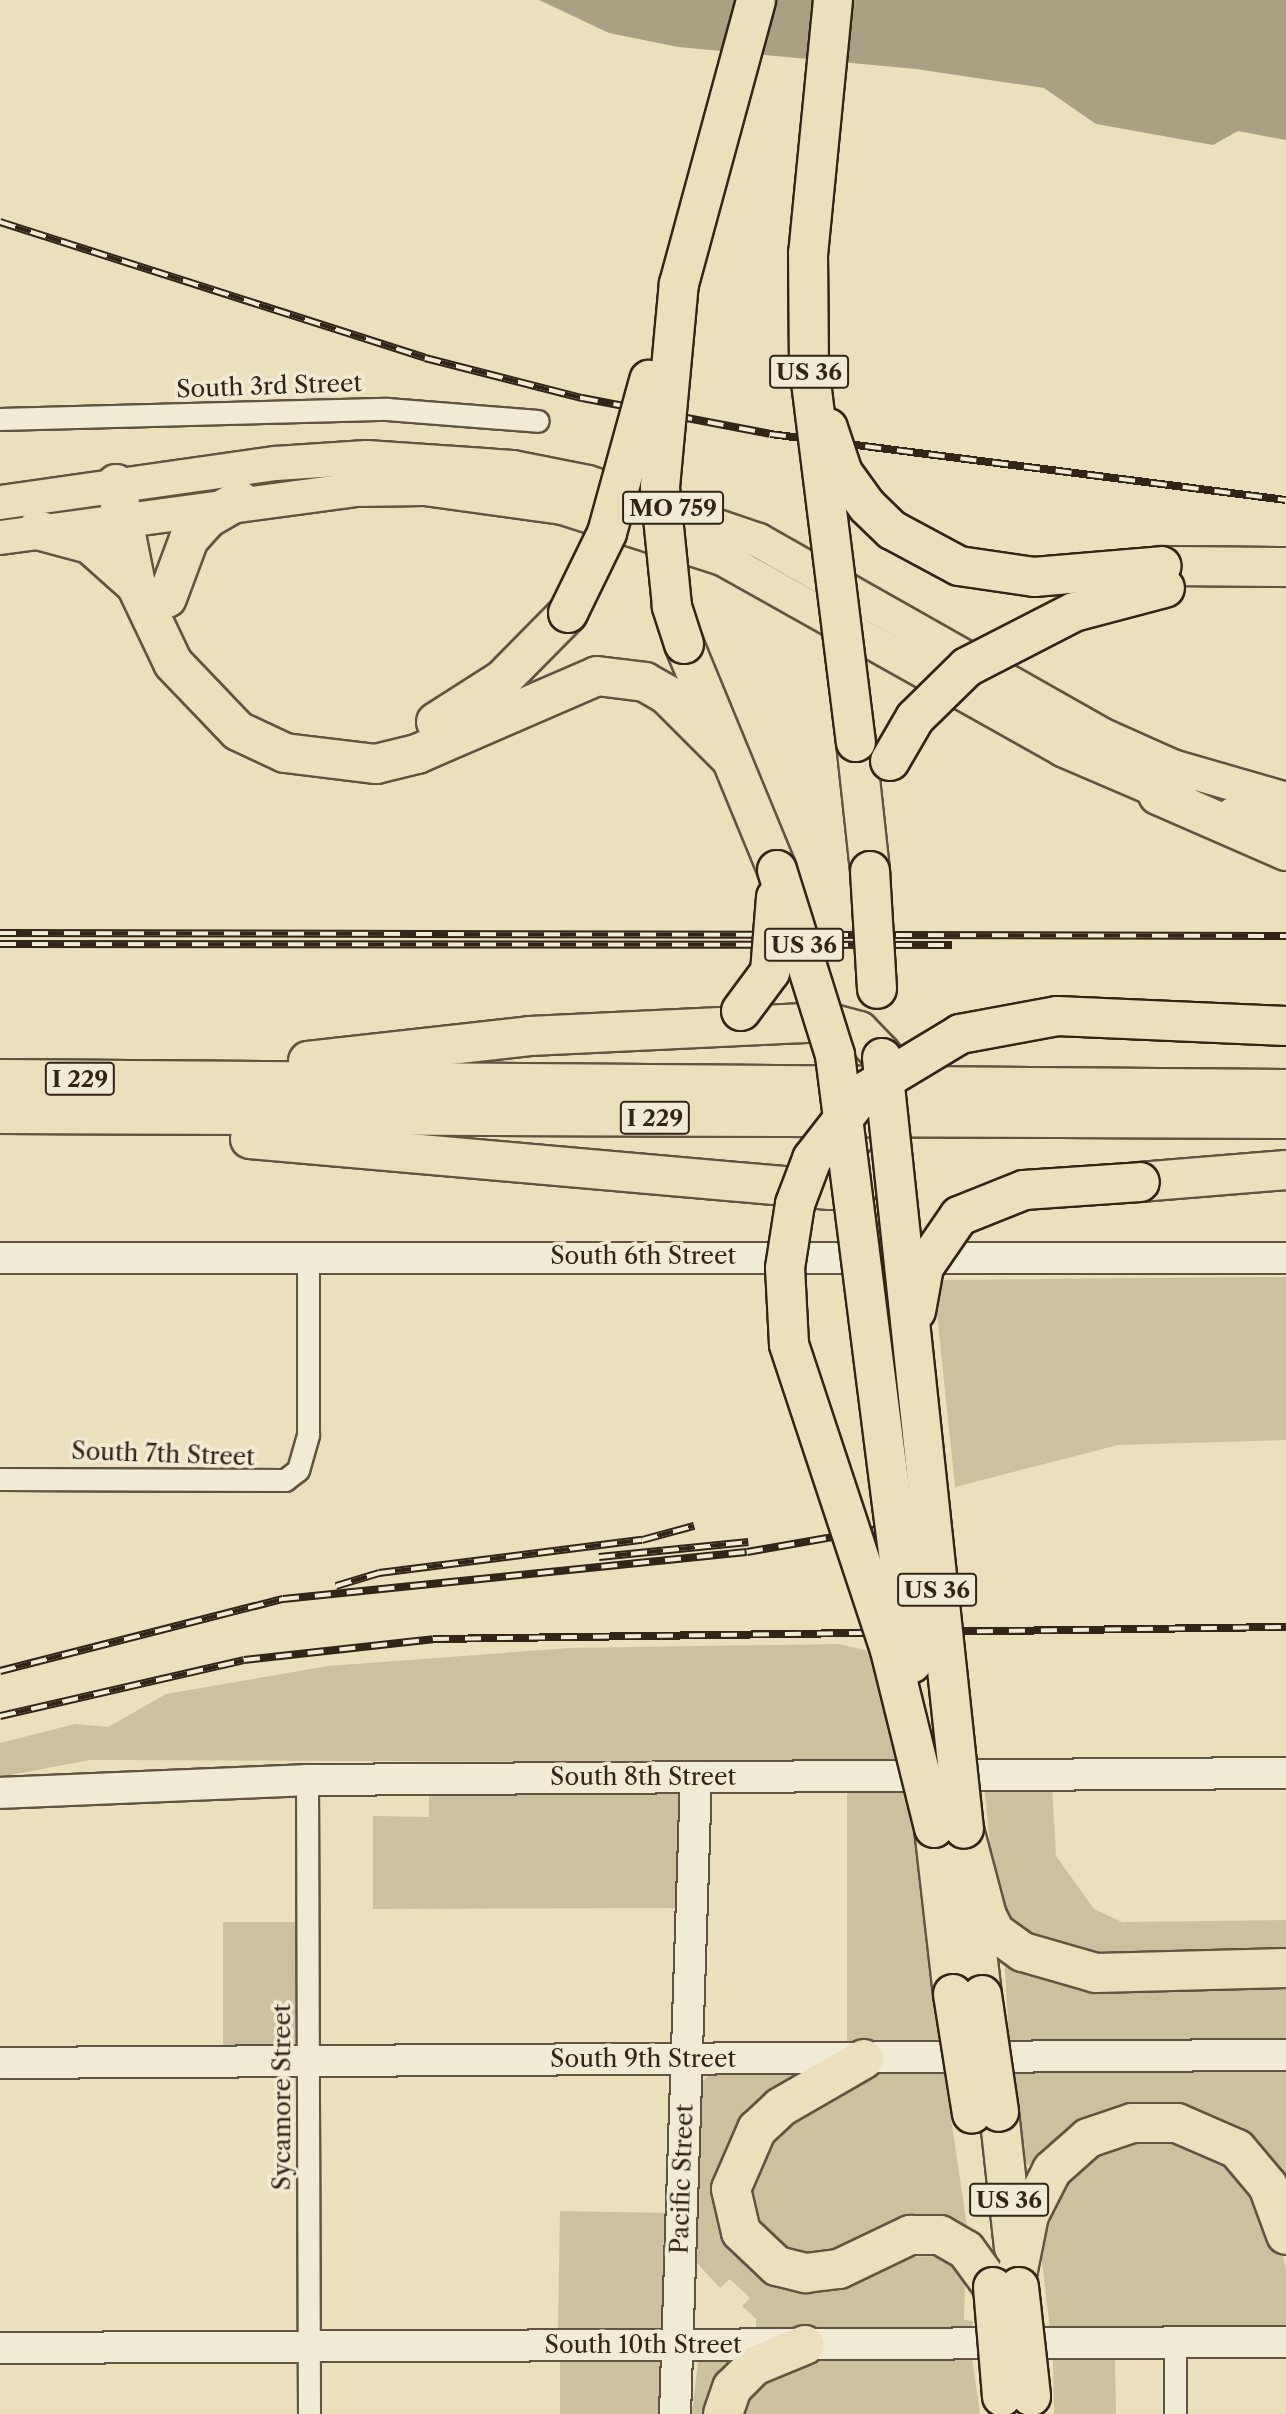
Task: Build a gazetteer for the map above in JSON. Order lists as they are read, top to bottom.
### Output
{
  "streets": {
    "highway": ["US 36", "I 229"],
    "main road": [
      "MO 759",
      "South 6th Street",
      "South 8th Street",
      "South 9th Street",
      "Pacific Street",
      "South 10th Street"
    ],
    "street": ["South 3rd Street", "South 7th Street", "Sycamore Street"]
  },
  "crossings": [
    ["South 6th Street", "South 7th Street"],
    ["South 8th Street", "Sycamore Street"],
    ["South 8th Street", "Pacific Street"],
    ["South 9th Street", "Sycamore Street"],
    ["South 9th Street", "Pacific Street"],
    ["Sycamore Street", "South 10th Street"],
    ["Pacific Street", "South 10th Street"]
  ]
}
